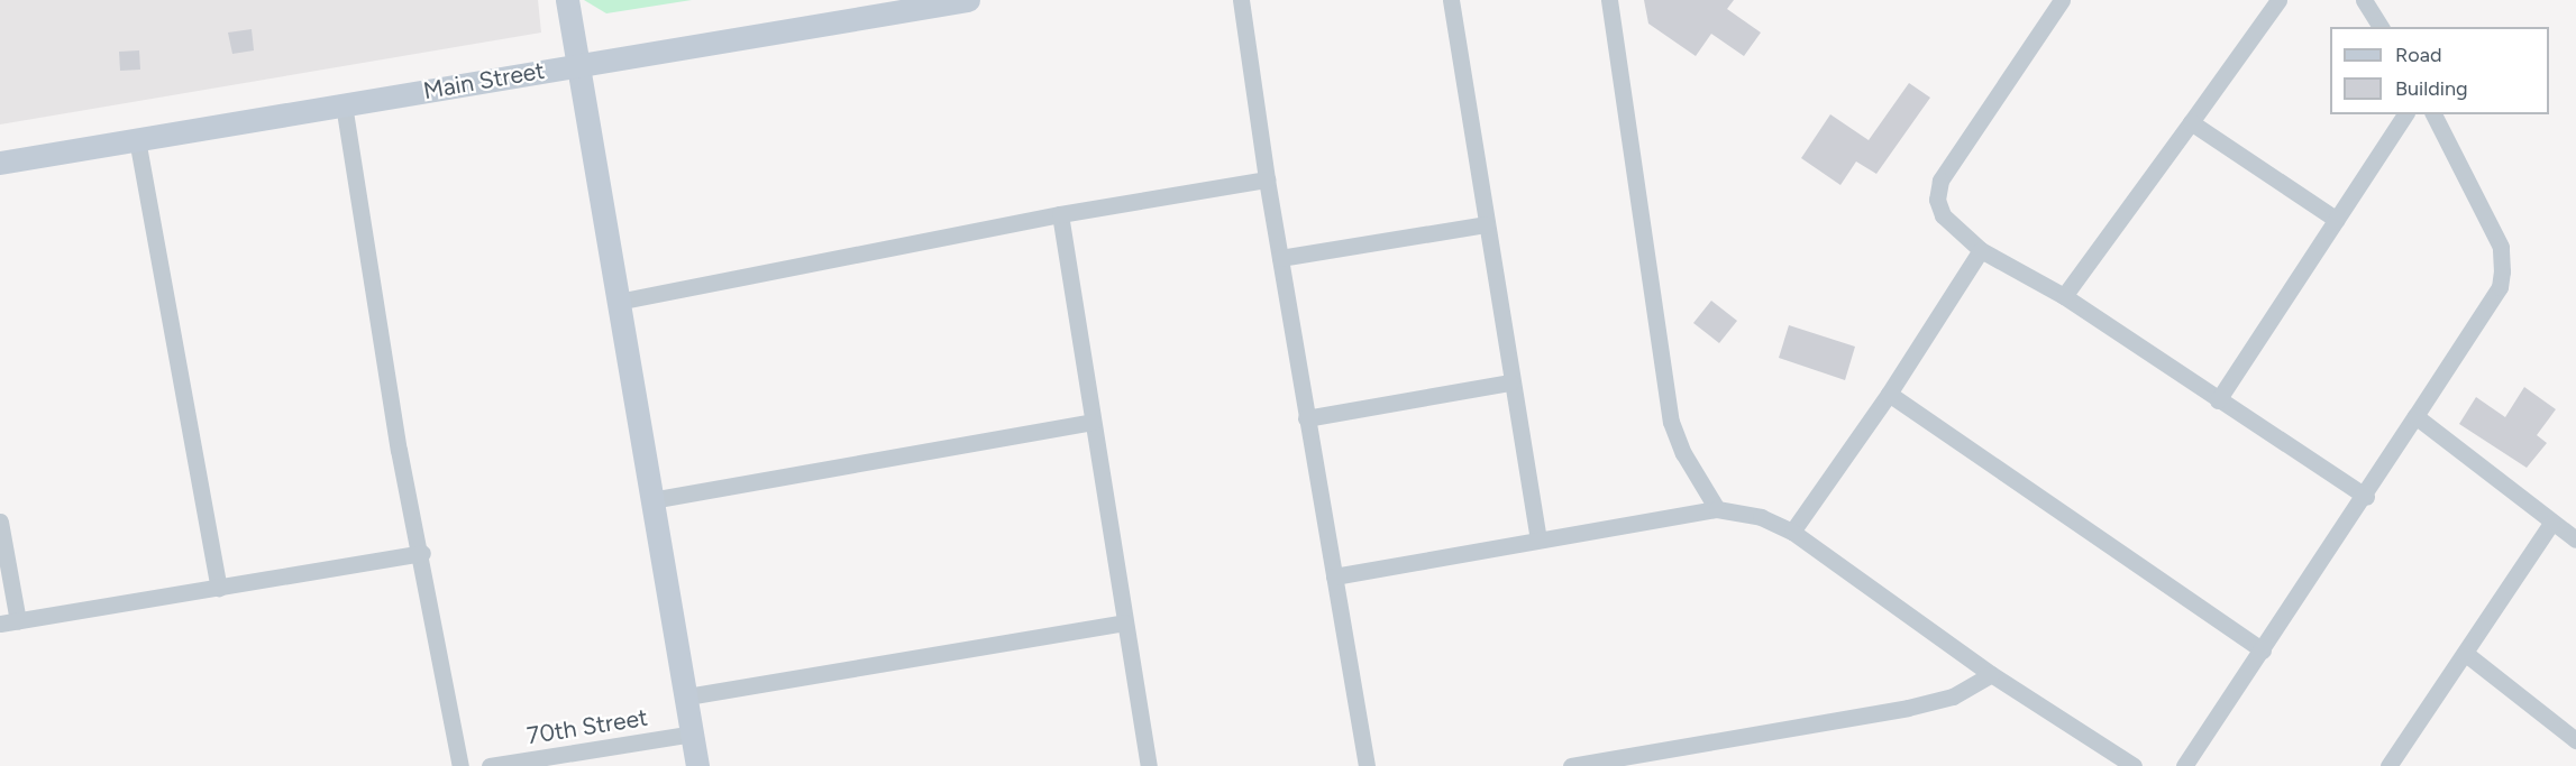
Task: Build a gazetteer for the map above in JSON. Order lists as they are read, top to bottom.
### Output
{
  "streets": {
    "street": ["Main Street", "70th Street"]
  },
  "legend": ["Road", "Building"]
}
